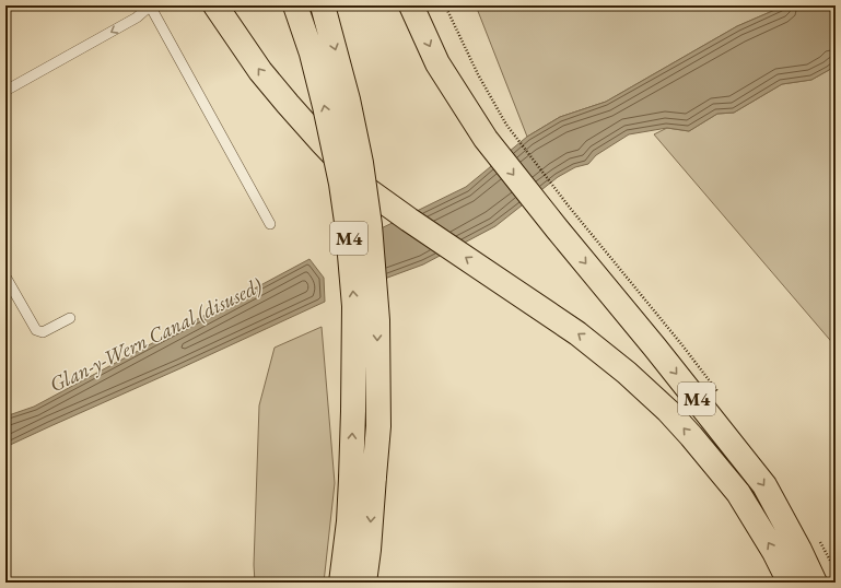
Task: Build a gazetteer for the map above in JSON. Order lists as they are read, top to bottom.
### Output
{
  "streets": {
    "highway": ["M4"]
  },
  "water": ["Glan-y-Wern Canal (disused)"]
}
